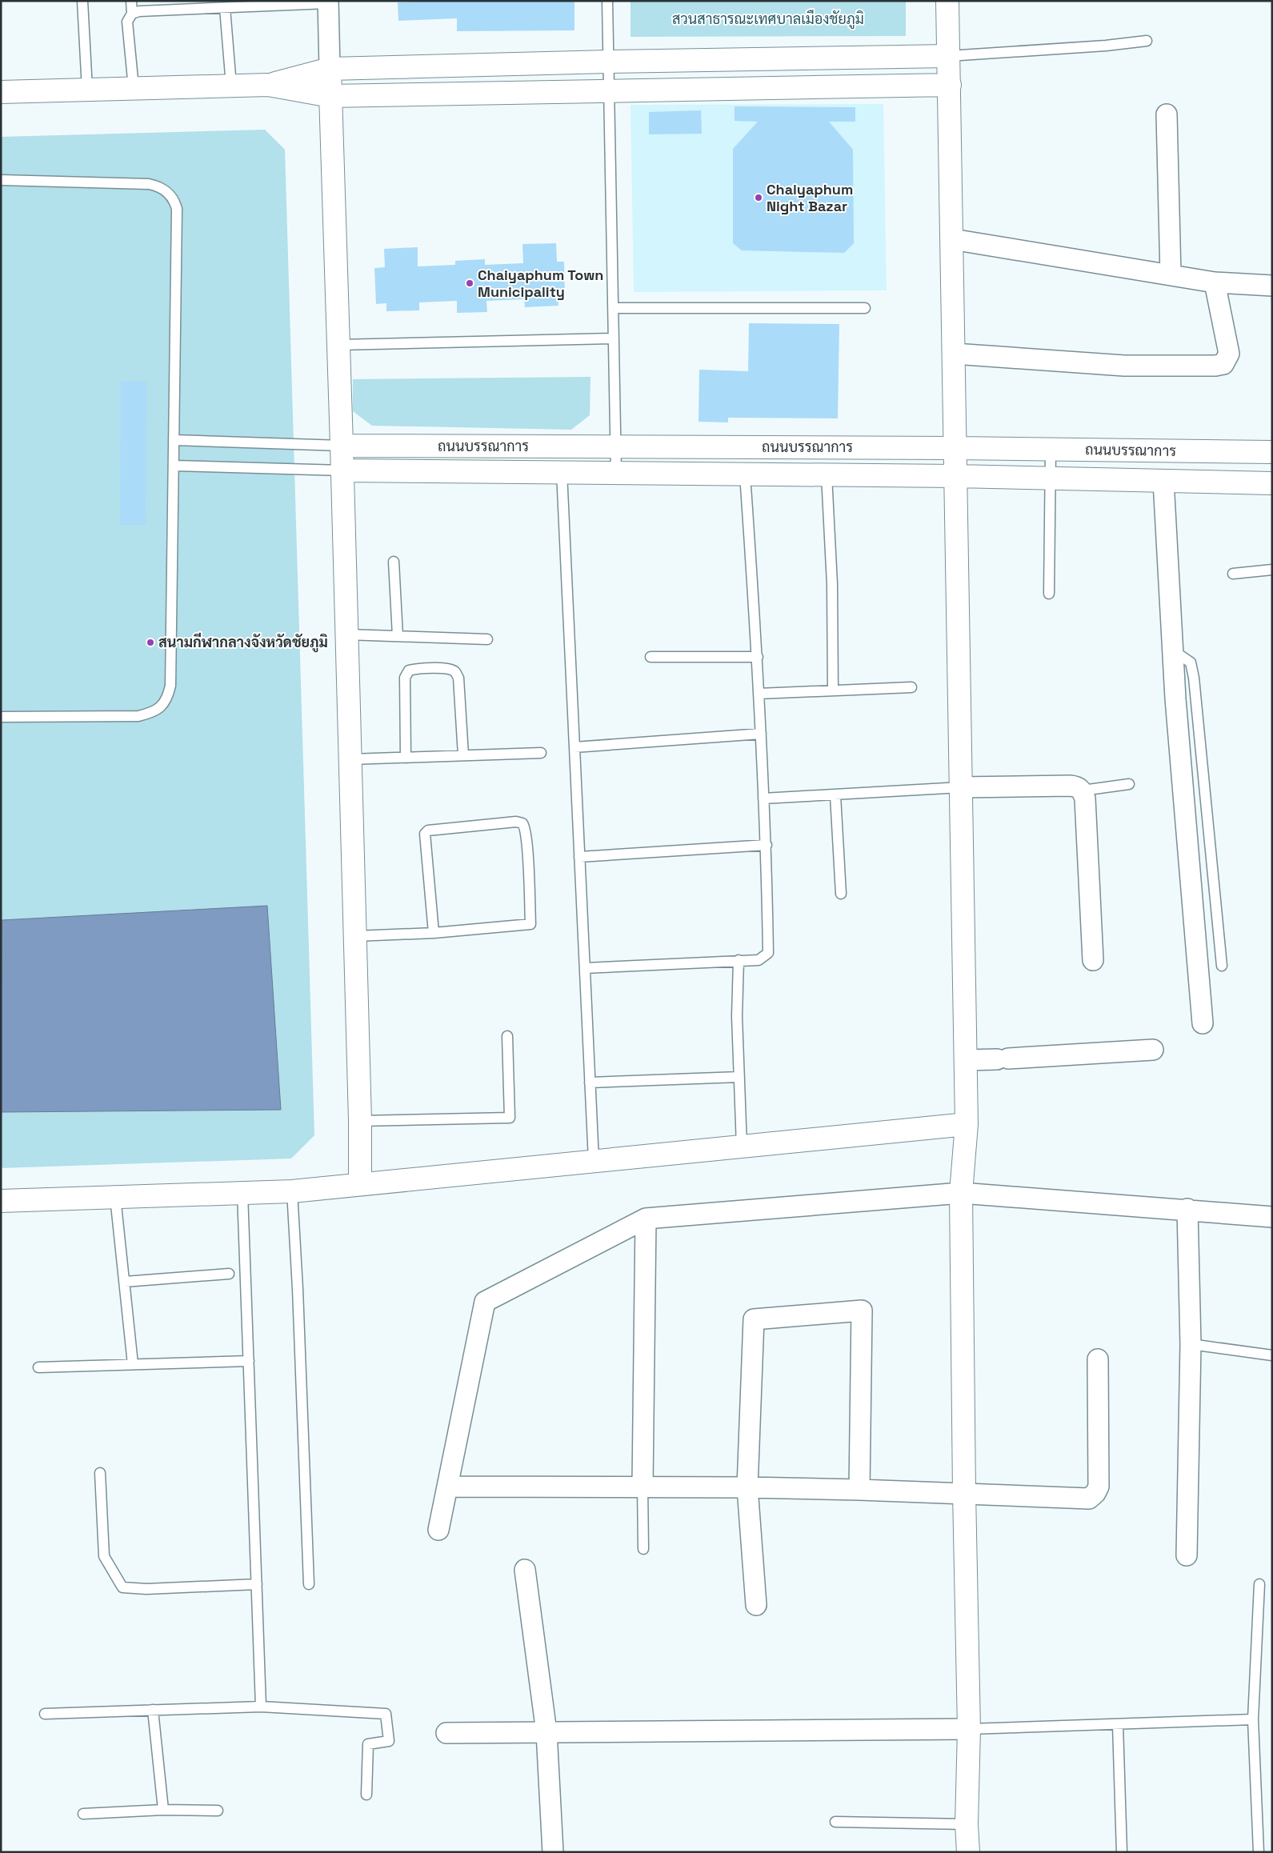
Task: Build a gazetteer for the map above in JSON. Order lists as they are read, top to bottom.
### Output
{
  "streets": {
    "street": ["ถนนบรรณาการ"]
  },
  "parks": ["สวนสาธารณะเทศบาลเมืองชัยภูมิ"],
  "places": ["Chaiyaphum Night Bazar", "Chaiyaphum Town Municipality", "สนามกีฬากลางจังหวัดชัยภูมิ"]
}
